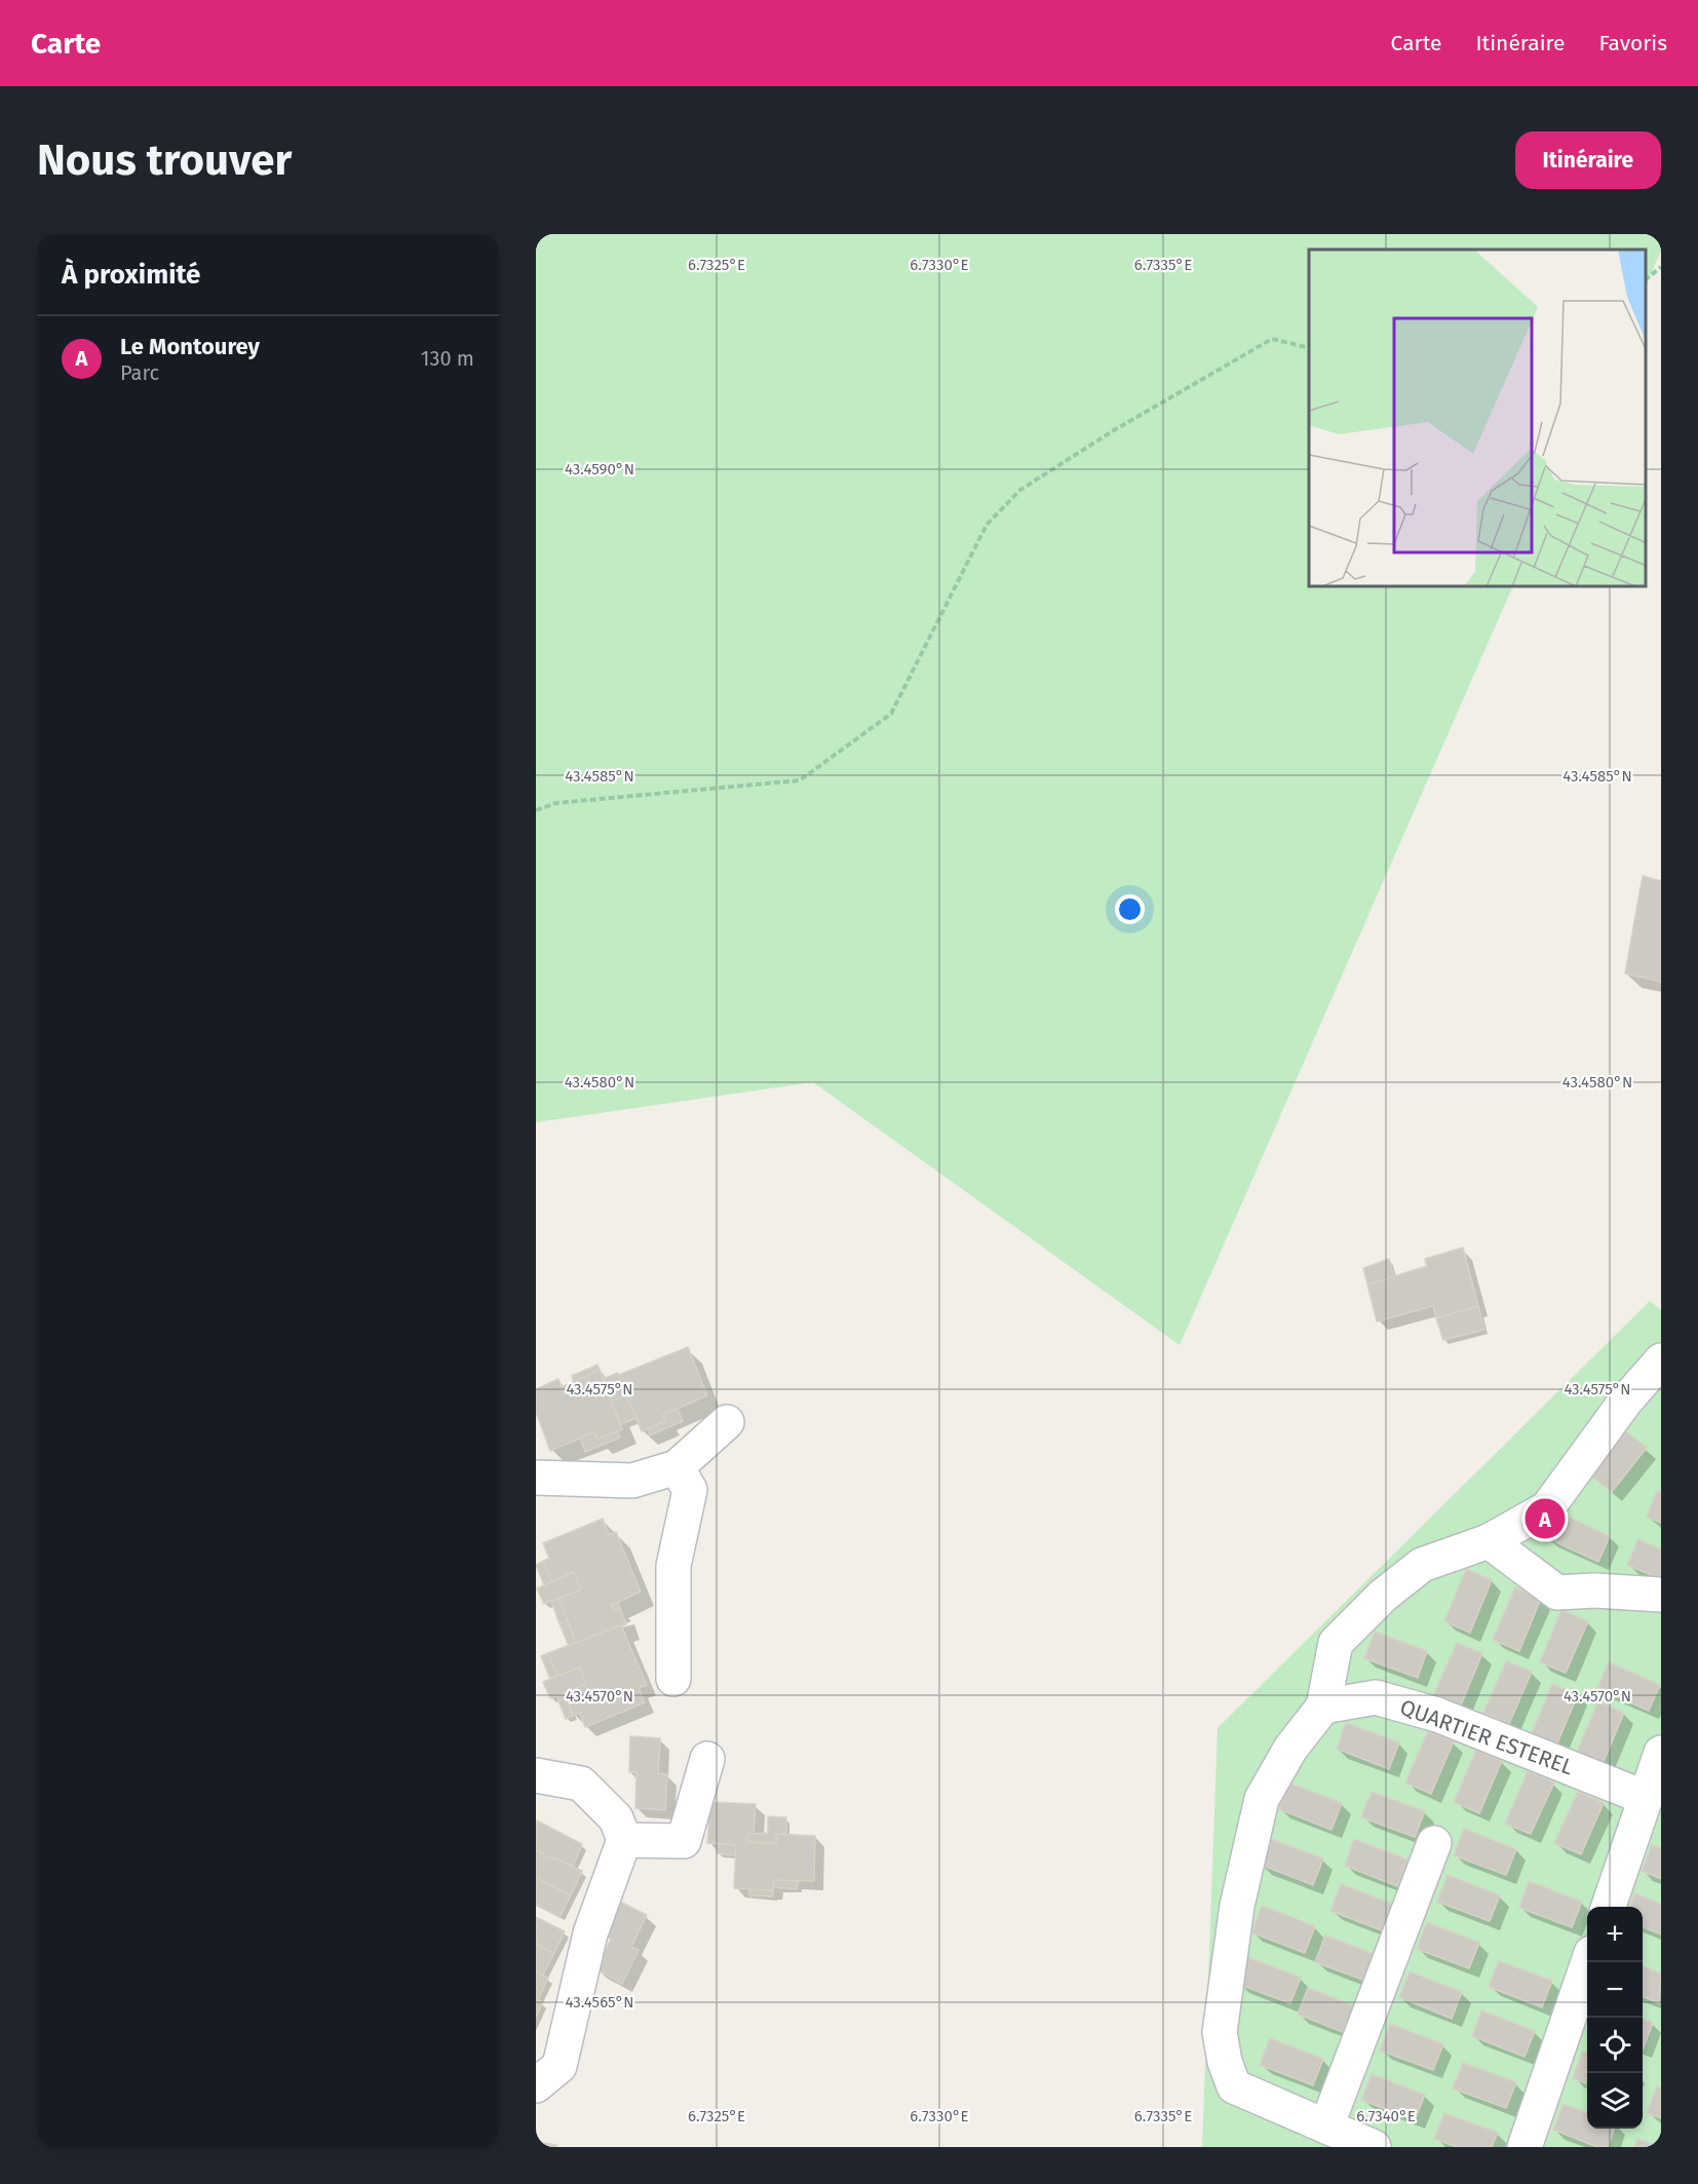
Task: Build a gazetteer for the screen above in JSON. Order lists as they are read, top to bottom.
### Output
{
  "streets": {
    "street": ["QUARTIER ESTEREL"]
  },
  "page": {
    "header": "Carte",
    "nav": ["Carte", "Itinéraire", "Favoris"],
    "buttons": "Itinéraire",
    "title": "Nous trouver",
    "heading": "À proximité",
    "list": [
      {
        "mark": "A",
        "name": "Le Montourey",
        "note": "Parc",
        "value": "130 m"
      }
    ],
    "pins": "A",
    "map_buttons": ["+", "−"]
  },
  "coordinates": [
    "6.7325°E",
    "6.7330°E",
    "6.7335°E",
    "43.4590°N",
    "43.4585°N",
    "43.4580°N",
    "43.4575°N",
    "43.4570°N",
    "43.4565°N",
    "6.7340°E"
  ]
}
